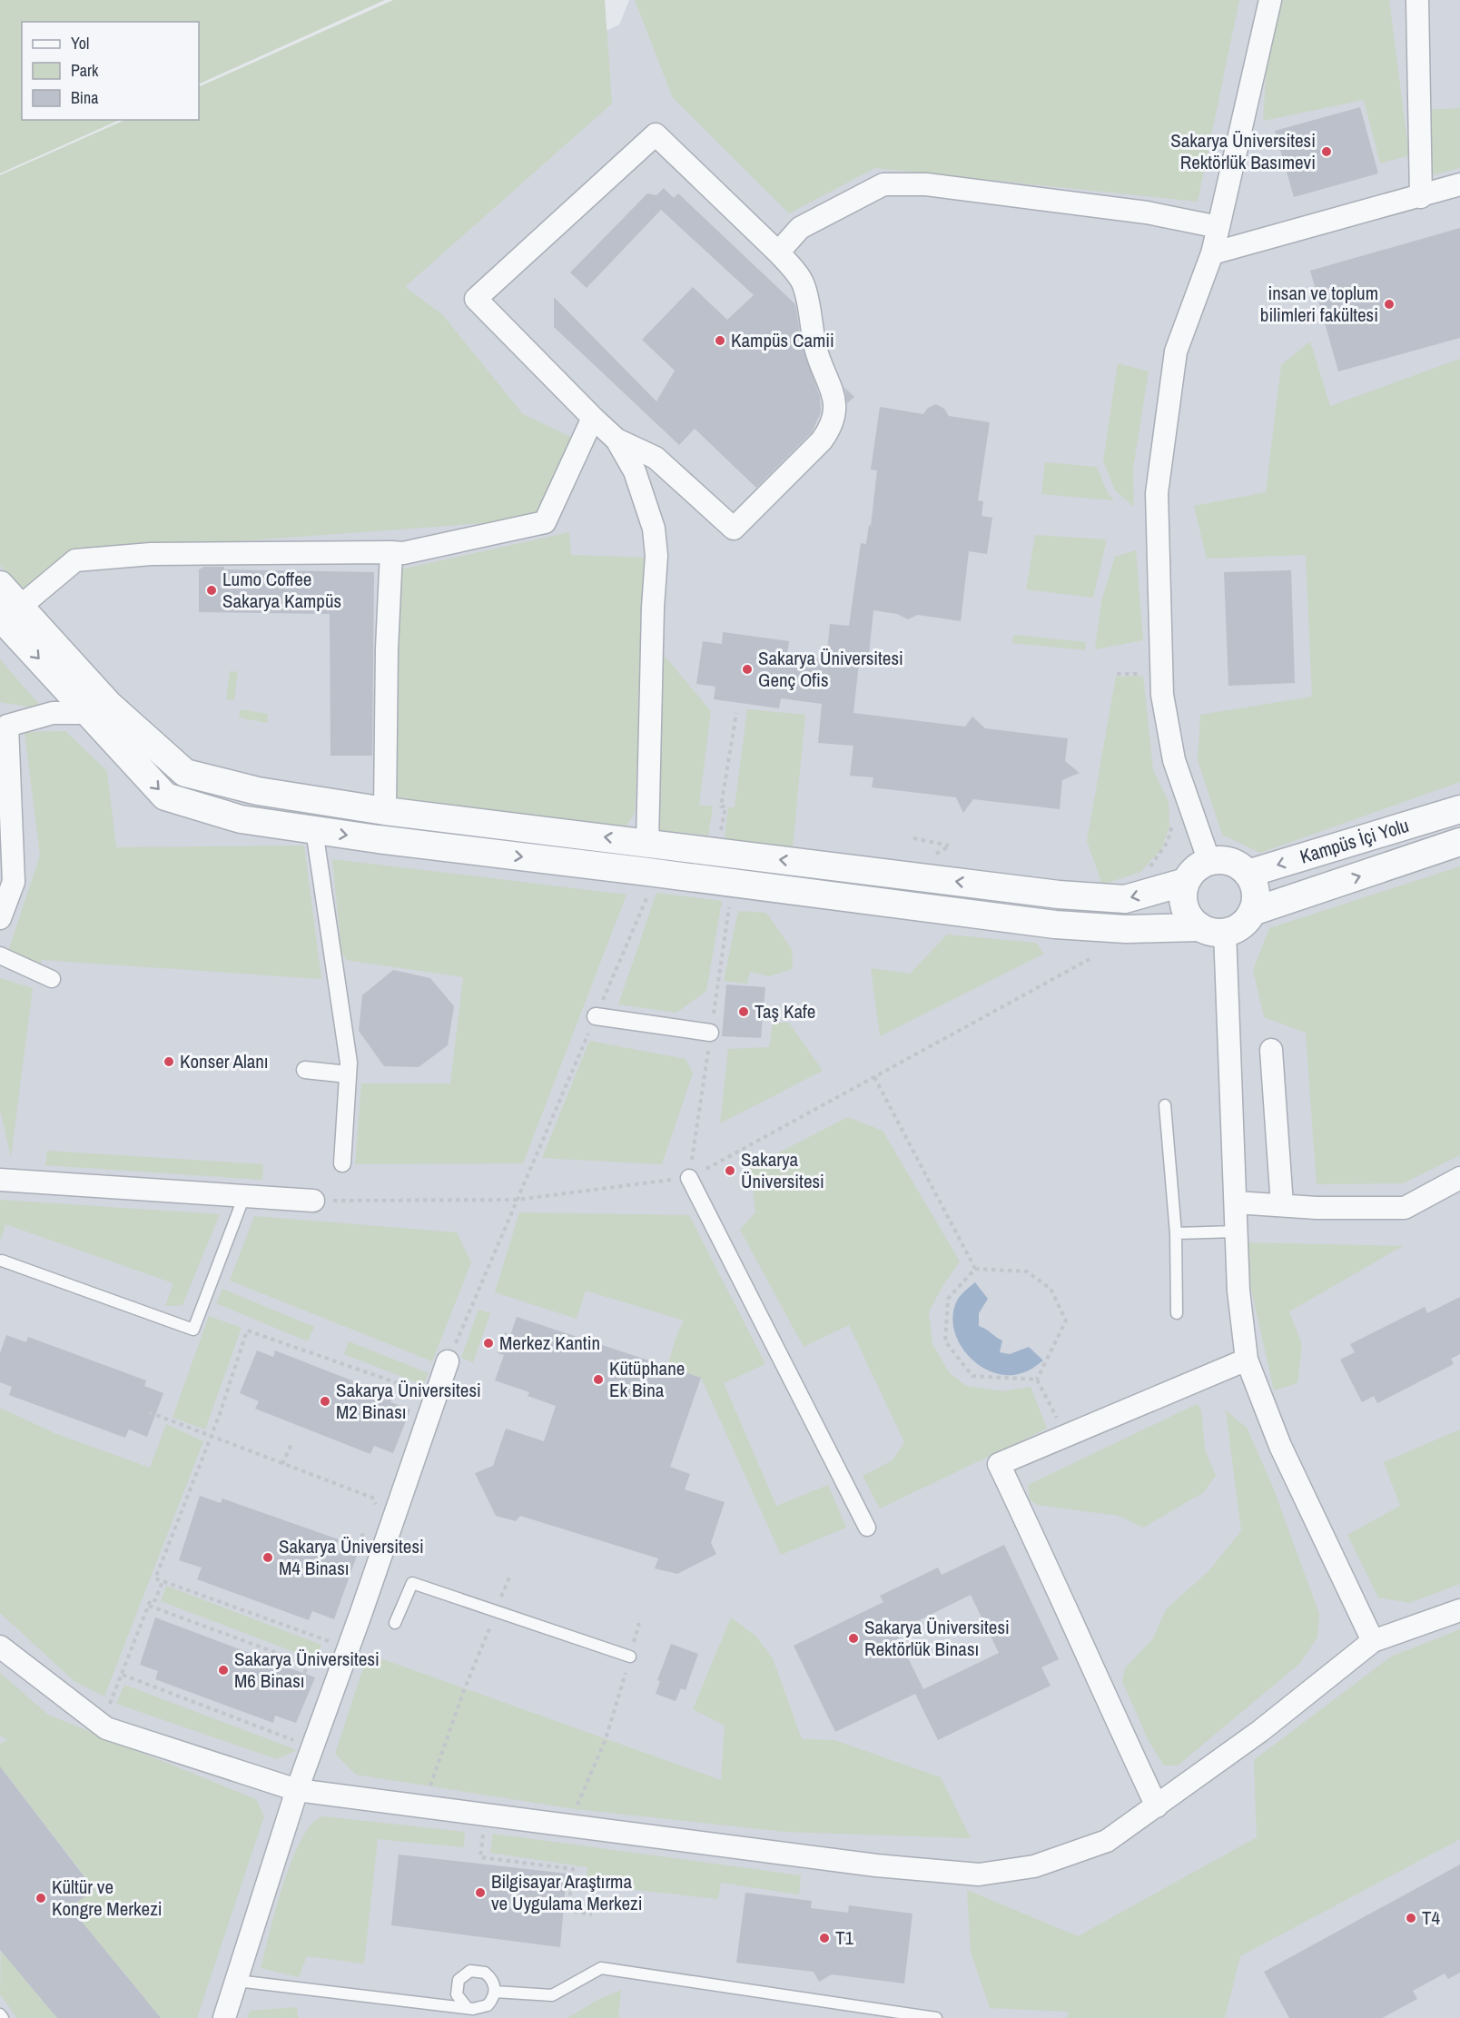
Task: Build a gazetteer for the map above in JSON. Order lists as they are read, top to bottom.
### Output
{
  "streets": {
    "street": ["Kampüs İçi Yolu"]
  },
  "places": [
    "Sakarya Üniversitesi Rektörlük Basımevi",
    "insan ve toplum bilimleri fakültesi",
    "Kampüs Camii",
    "Lumo Coffee Sakarya Kampüs",
    "Sakarya Üniversitesi Genç Ofis",
    "Taş Kafe",
    "Konser Alanı",
    "Sakarya Üniversitesi",
    "Merkez Kantin",
    "Kütüphane Ek Bina",
    "Sakarya Üniversitesi M2 Binası",
    "Sakarya Üniversitesi M4 Binası",
    "Sakarya Üniversitesi Rektörlük Binası",
    "Sakarya Üniversitesi M6 Binası",
    "Bilgisayar Araştırma ve Uygulama Merkezi",
    "Kültür ve Kongre Merkezi",
    "T4",
    "T1"
  ],
  "legend": ["Yol", "Park", "Bina"]
}
